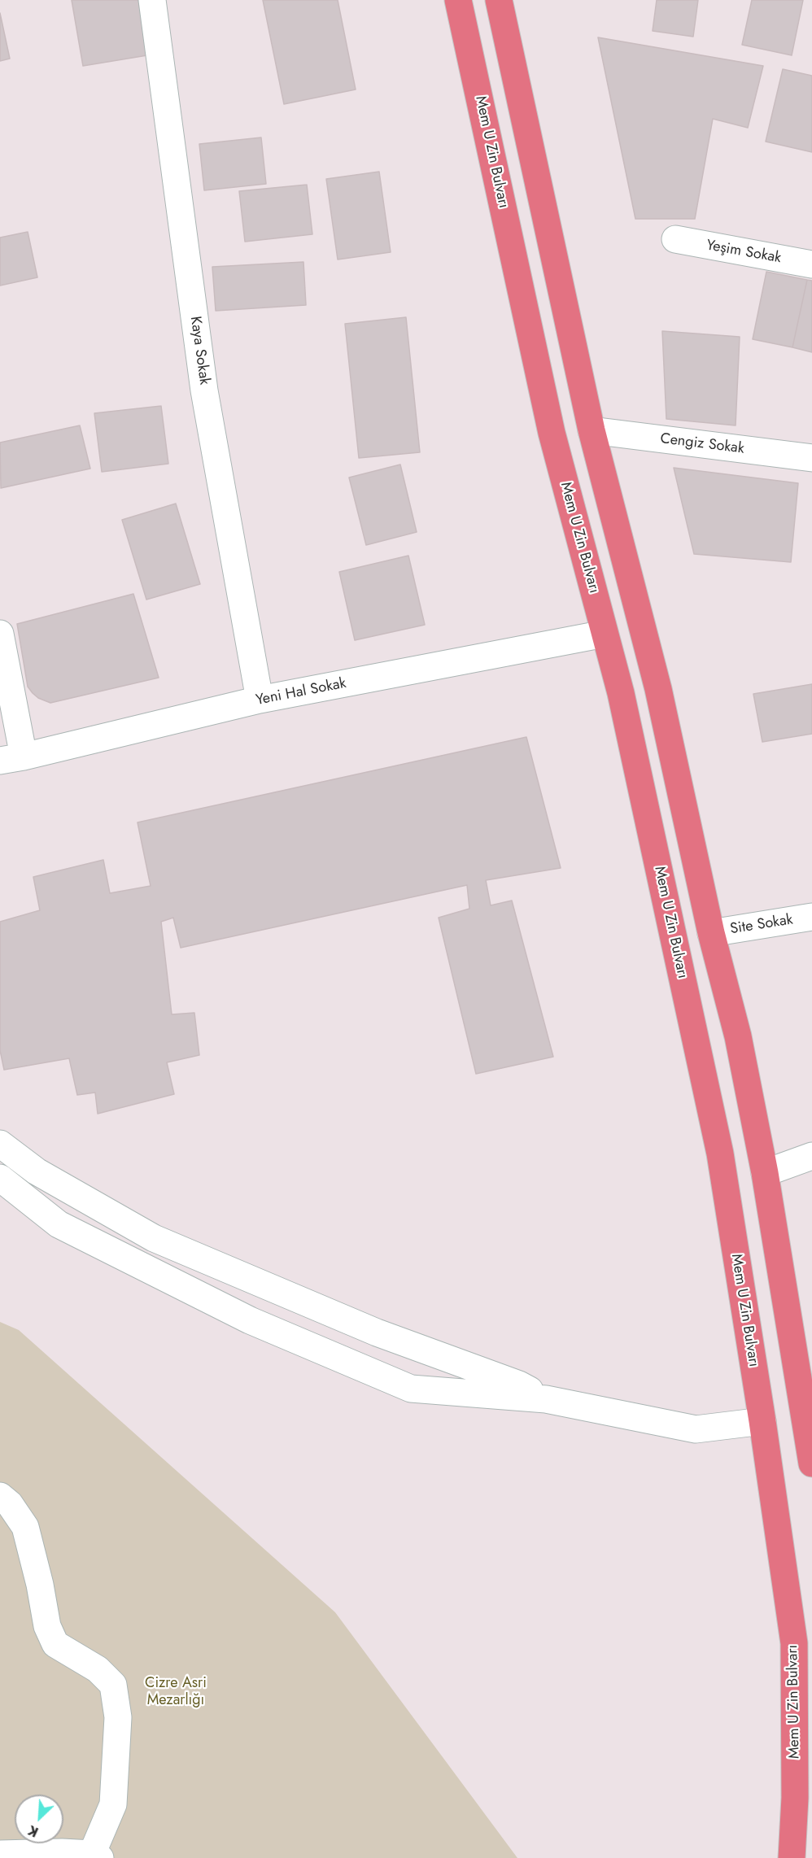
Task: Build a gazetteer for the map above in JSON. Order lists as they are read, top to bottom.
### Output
{
  "streets": {
    "main road": ["Mem U Zin Bulvarı"],
    "street": [
      "Yeşim Sokak",
      "Kaya Sokak",
      "Cengiz Sokak",
      "Yeni Hal Sokak",
      "Site Sokak"
    ]
  },
  "crossings": [
    ["Mem U Zin Bulvarı", "Yeni Hal Sokak"],
    ["Kaya Sokak", "Yeni Hal Sokak"]
  ],
  "parks": ["Cizre Asri Mezarlığı"],
  "north": "bottom left"
}
